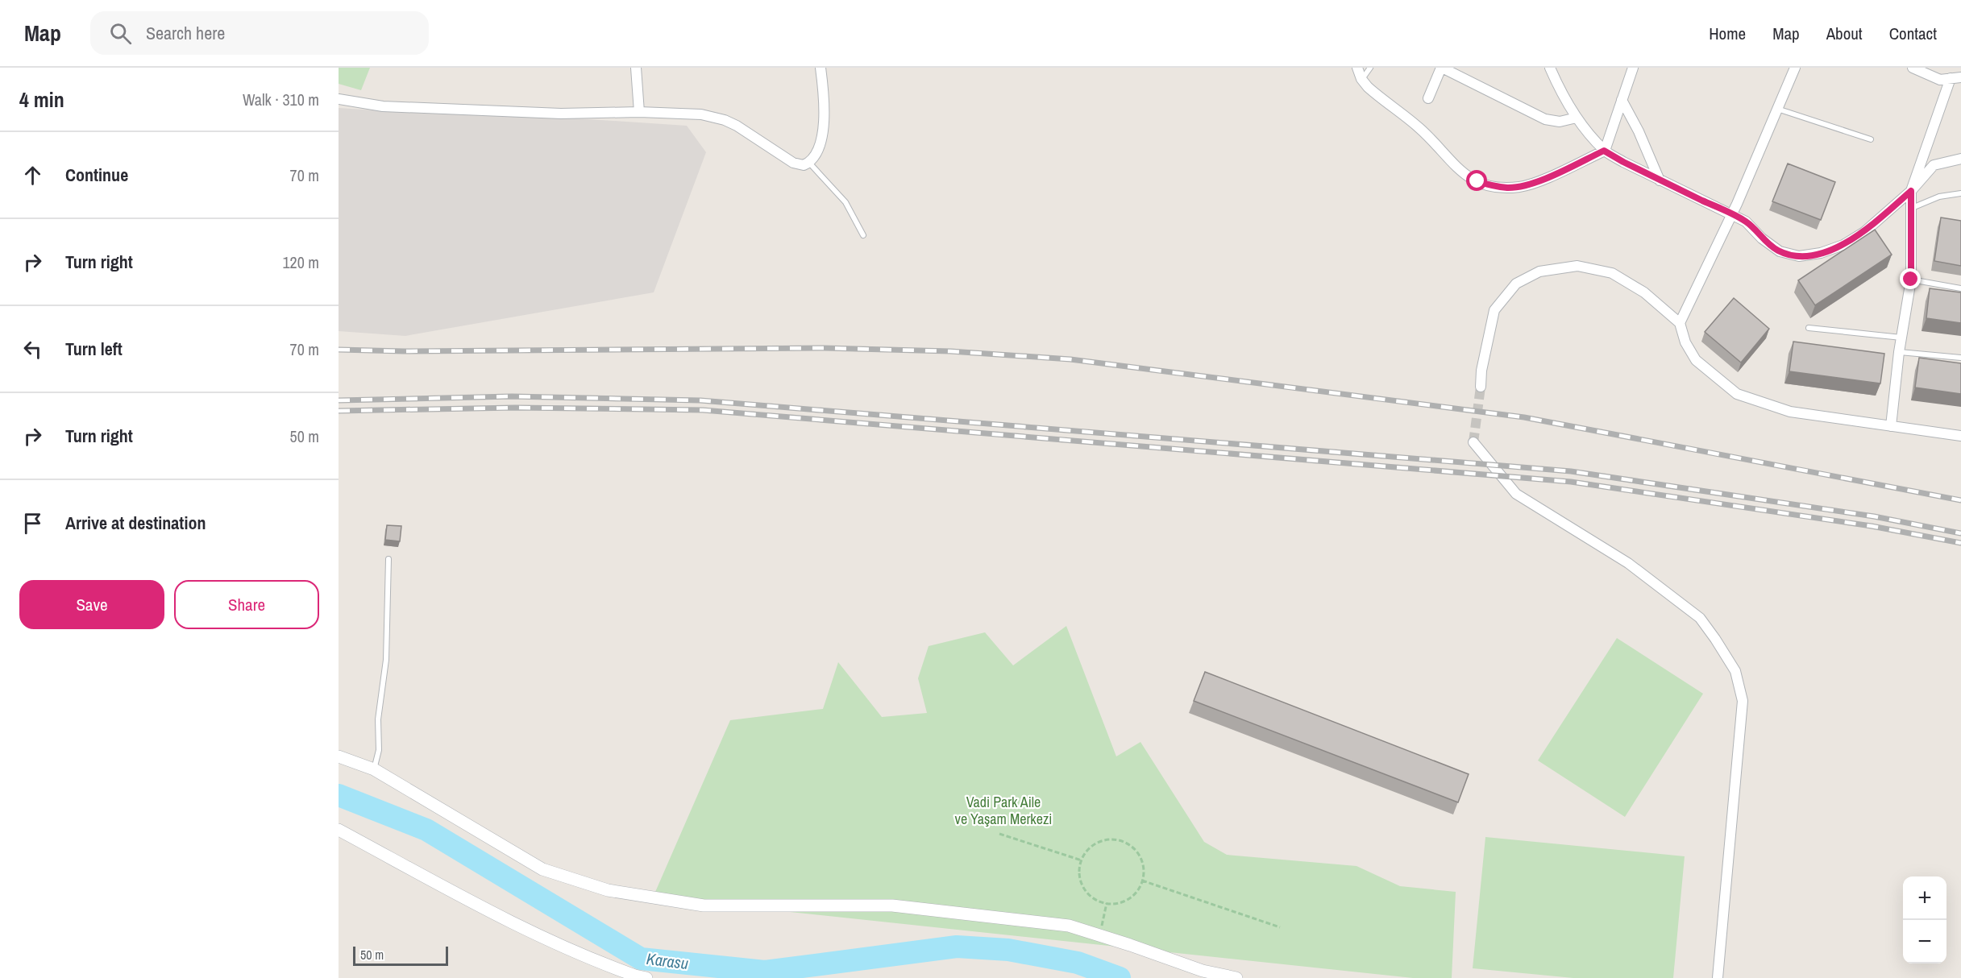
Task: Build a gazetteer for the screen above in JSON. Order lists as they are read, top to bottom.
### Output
{
  "water": ["Karasu"],
  "parks": ["Vadi Park Aile ve Yaşam Merkezi"],
  "scale_bar": "50 m",
  "page": {
    "header": "Map",
    "search": "Search here",
    "nav": [
      "Home",
      "Map",
      "About",
      "Contact"
    ],
    "heading": ["4 min", "Walk · 310 m"],
    "list": [
      ["Continue", "70 m"],
      ["Turn right", "120 m"],
      ["Turn left", "70 m"],
      ["Turn right", "50 m"],
      "Arrive at destination"
    ],
    "buttons": ["Save", "Share"],
    "map_buttons": ["+", "−"],
    "scale": "50 m"
  }
}
